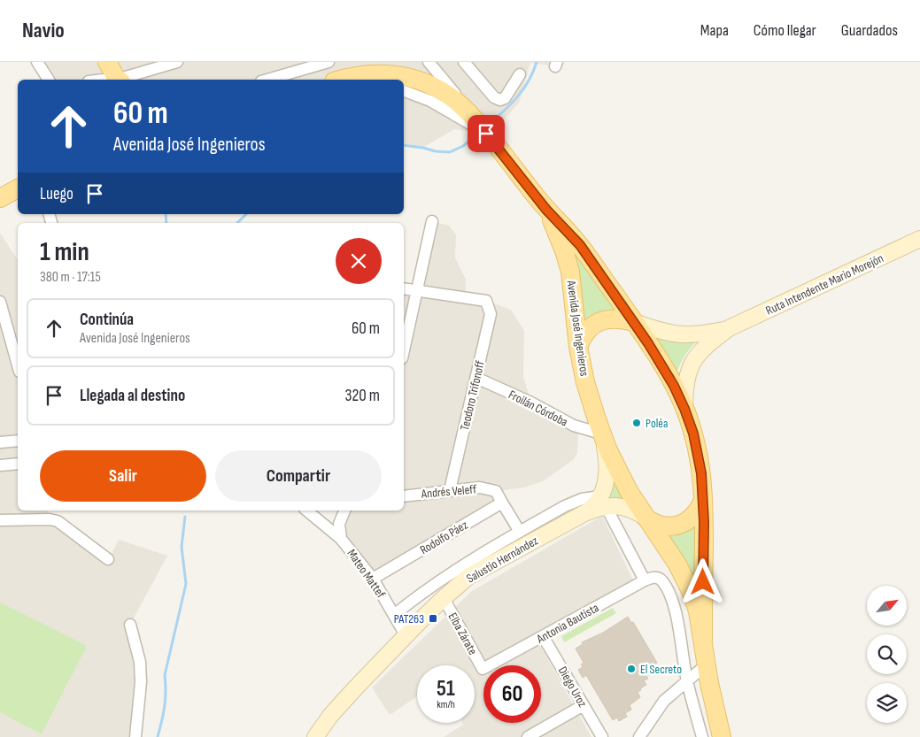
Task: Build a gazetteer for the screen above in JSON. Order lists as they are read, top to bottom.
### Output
{
  "streets": {
    "main road": ["Avenida José Ingenieros"],
    "street": [
      "Ruta Intendente Mario Morejón",
      "Teodoro Trifonoff",
      "Froilán Córdoba",
      "Andrés Veleff",
      "Rodolfo Páez",
      "Salustio Hernández",
      "Mateo Mattef",
      "Antonia Bautista",
      "Elba Zárate",
      "Diego Uroz"
    ]
  },
  "crossings": [
    ["Avenida José Ingenieros", "Froilán Córdoba"],
    ["Teodoro Trifonoff", "Froilán Córdoba"],
    ["Teodoro Trifonoff", "Andrés Veleff"],
    ["Andrés Veleff", "Rodolfo Páez"],
    ["Rodolfo Páez", "Mateo Mattef"],
    ["Salustio Hernández", "Mateo Mattef"],
    ["Salustio Hernández", "Elba Zárate"],
    ["Antonia Bautista", "Elba Zárate"],
    ["Antonia Bautista", "Diego Uroz"]
  ],
  "places": {
    "other": ["Poléa", "El Secreto"],
    "transit": ["PAT263"]
  },
  "north": "top right",
  "page": {
    "header": "Navio",
    "nav": ["Mapa", "Cómo llegar", "Guardados"],
    "turn": ["60 m", "Avenida José Ingenieros"],
    "then": "Luego",
    "heading": ["1 min", "380 m · 17:15"],
    "list": [
      {
        "name": "Continúa",
        "note": "Avenida José Ingenieros",
        "value": "60 m"
      },
      {
        "name": "Llegada al destino",
        "value": "320 m"
      }
    ],
    "buttons": ["Salir", "Compartir"],
    "speed": "51 km/h",
    "limit": "60"
  }
}
